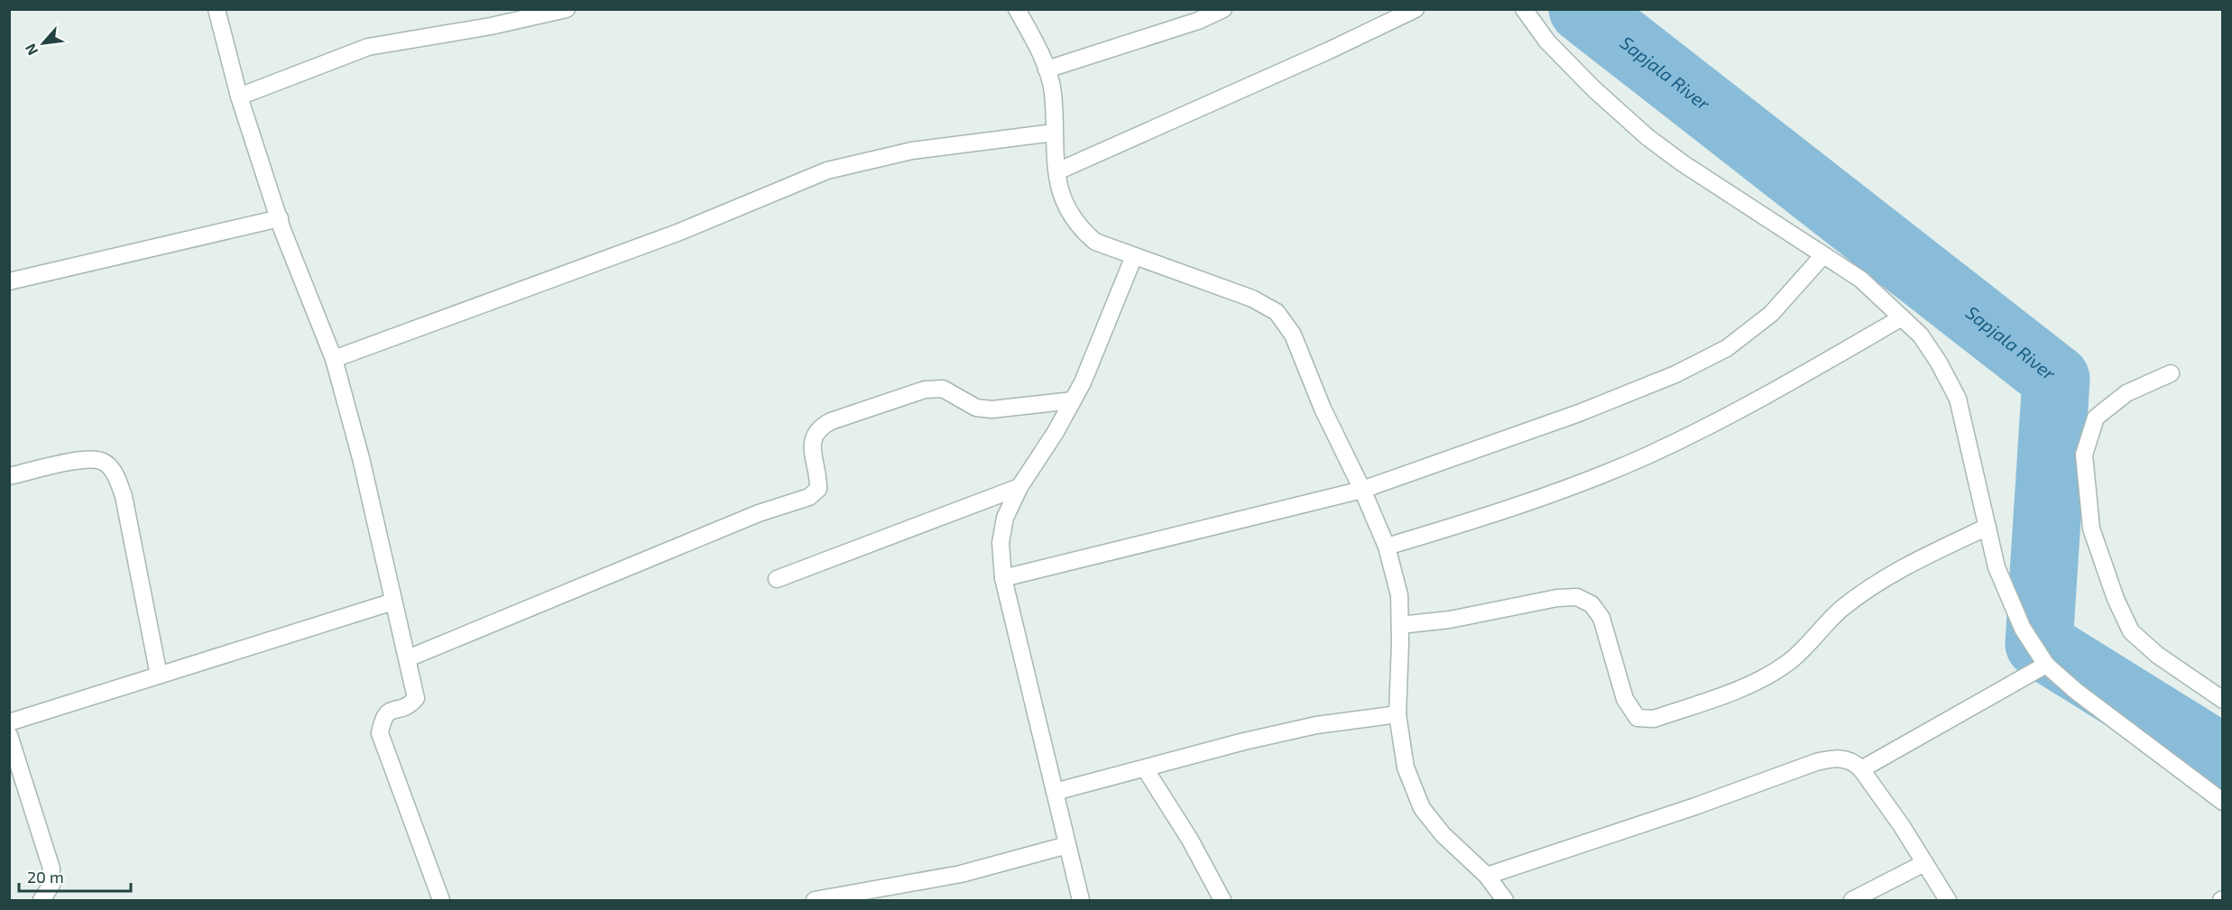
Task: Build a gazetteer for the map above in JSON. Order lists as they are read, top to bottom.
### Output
{
  "water": ["Sapjala River"],
  "scale_bar": "20 m",
  "north": "bottom left"
}
